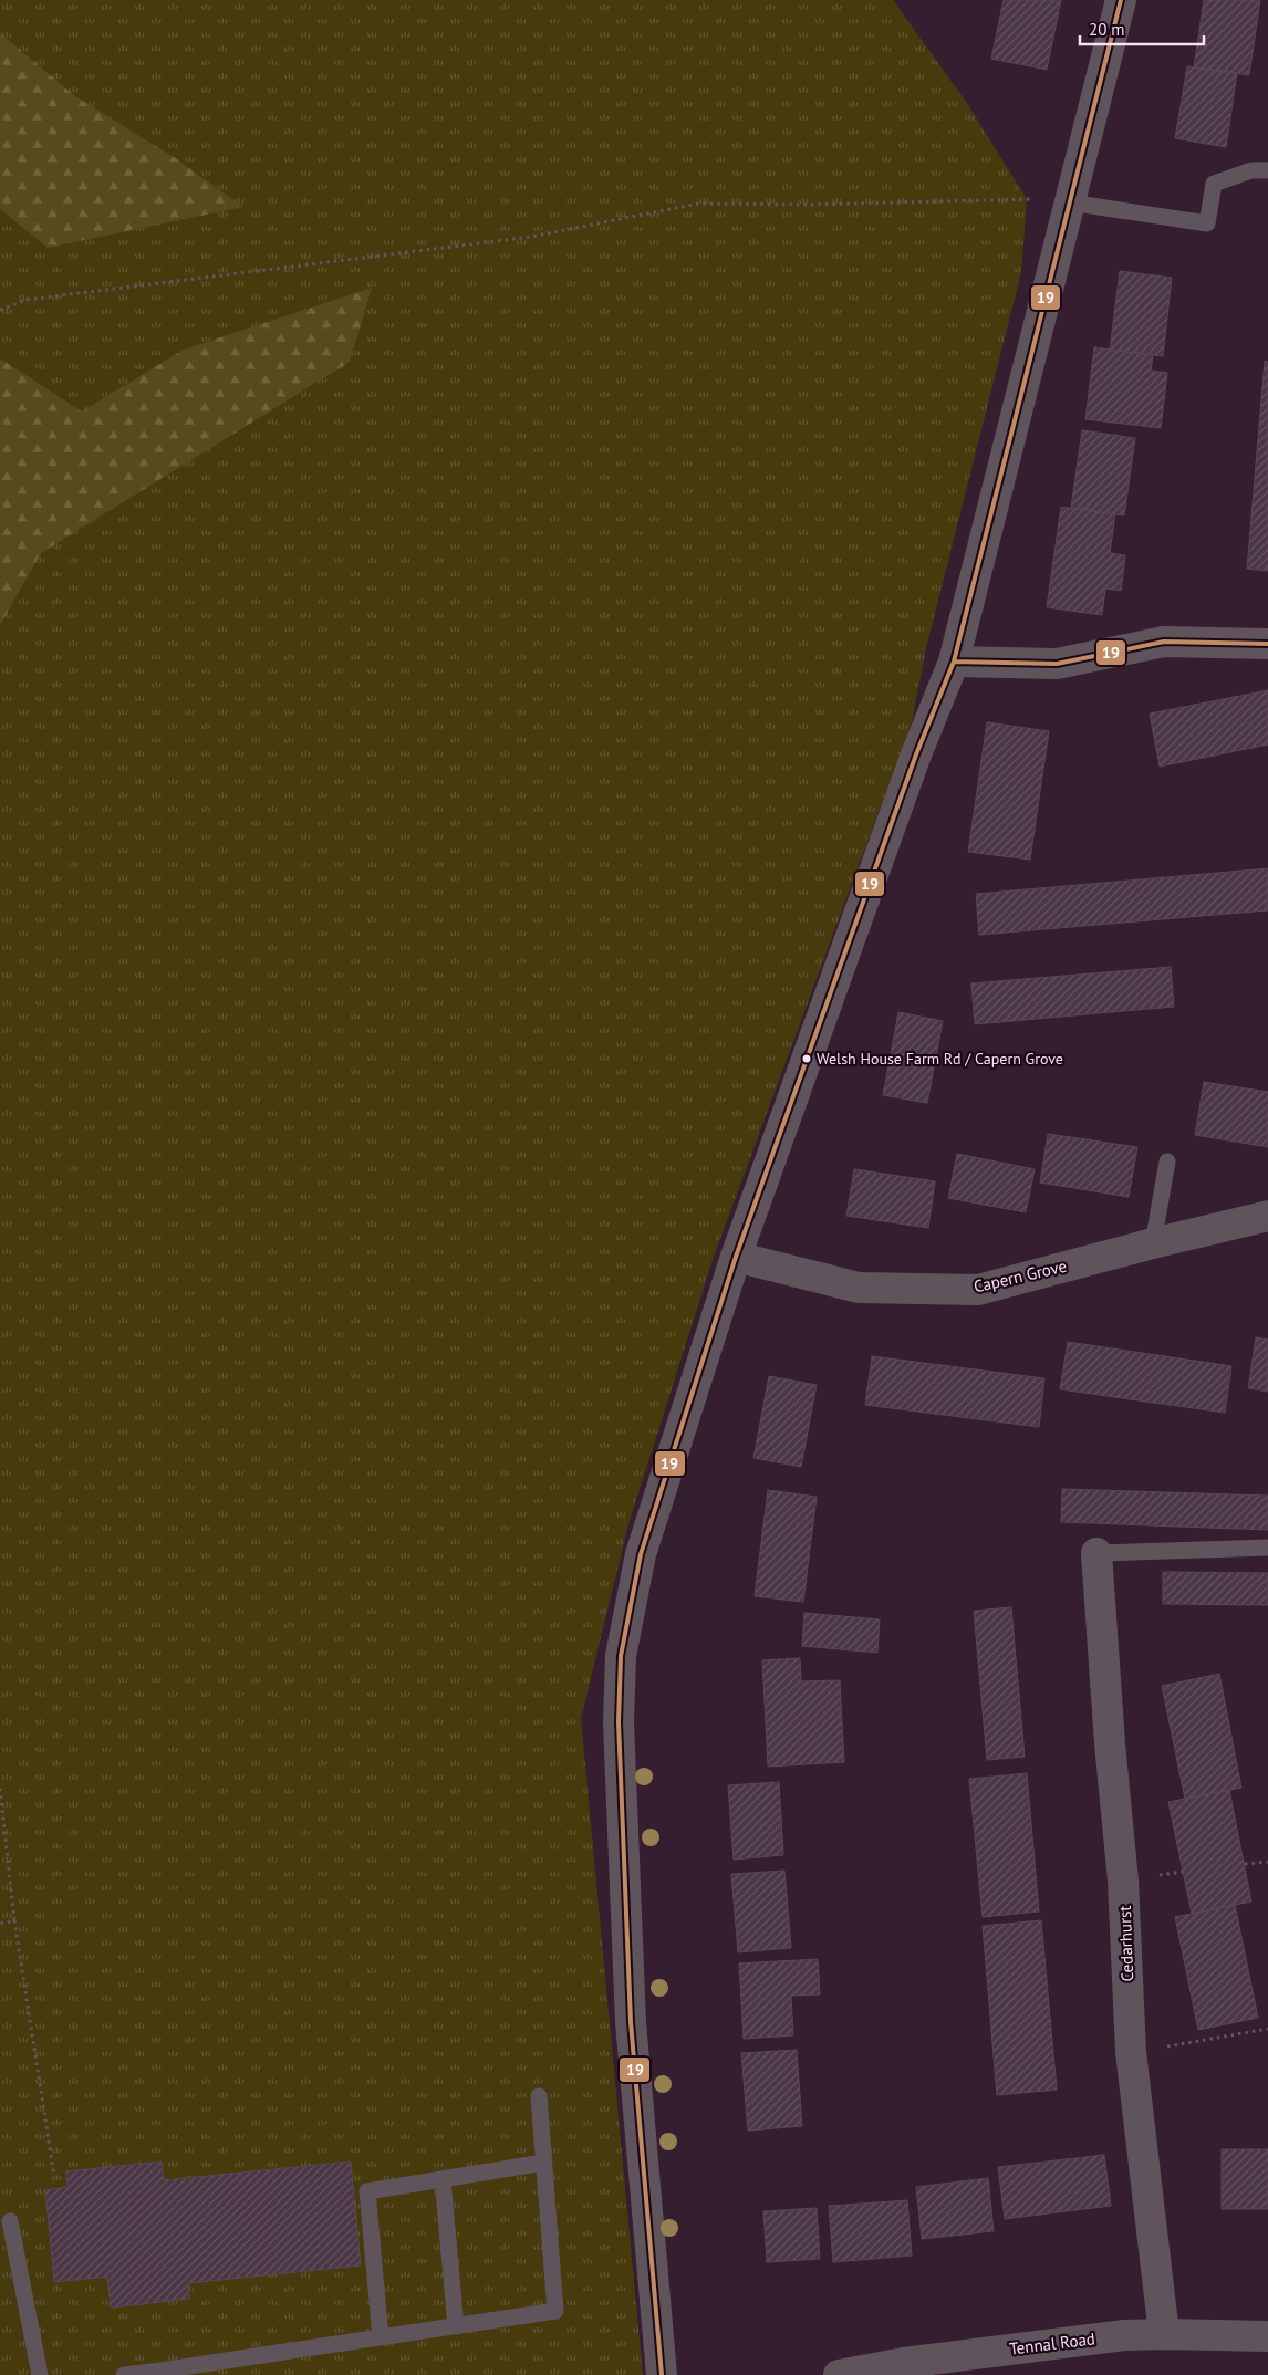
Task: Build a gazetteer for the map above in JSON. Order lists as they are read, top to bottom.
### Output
{
  "streets": {
    "street": ["Capern Grove", "Cedarhurst", "Tennal Road"]
  },
  "crossings": [
    ["Cedarhurst", "Tennal Road"]
  ],
  "places": ["Welsh House Farm Rd / Capern Grove"],
  "lines": ["transit line 19"],
  "scale_bar": "20 m"
}
